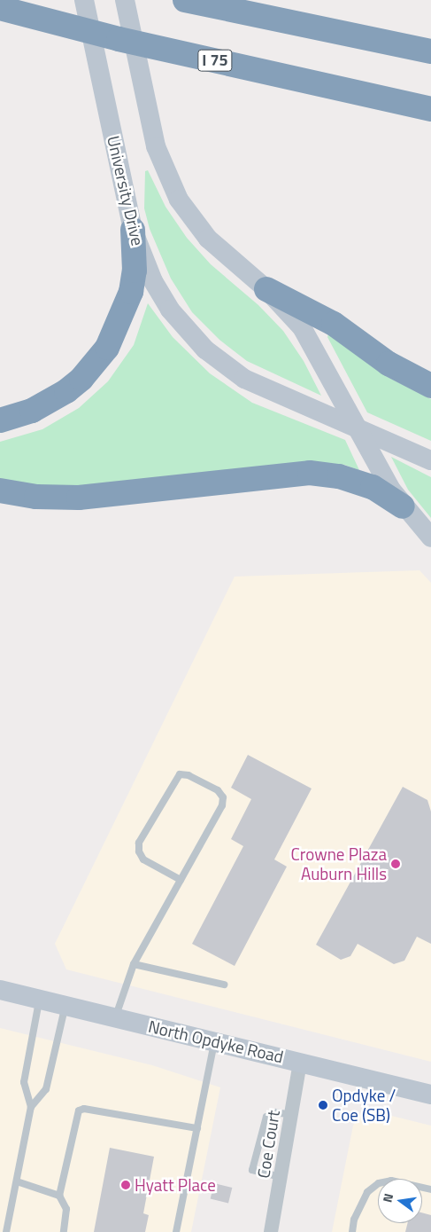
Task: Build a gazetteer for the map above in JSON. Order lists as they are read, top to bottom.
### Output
{
  "streets": {
    "highway": ["I 75"],
    "main road": ["University Drive", "North Opdyke Road"],
    "street": ["Coe Court"]
  },
  "crossings": [
    ["North Opdyke Road", "Coe Court"]
  ],
  "places": ["Crowne Plaza Auburn Hills", "Opdyke / Coe (SB)", "Hyatt Place"],
  "north": "left"
}
